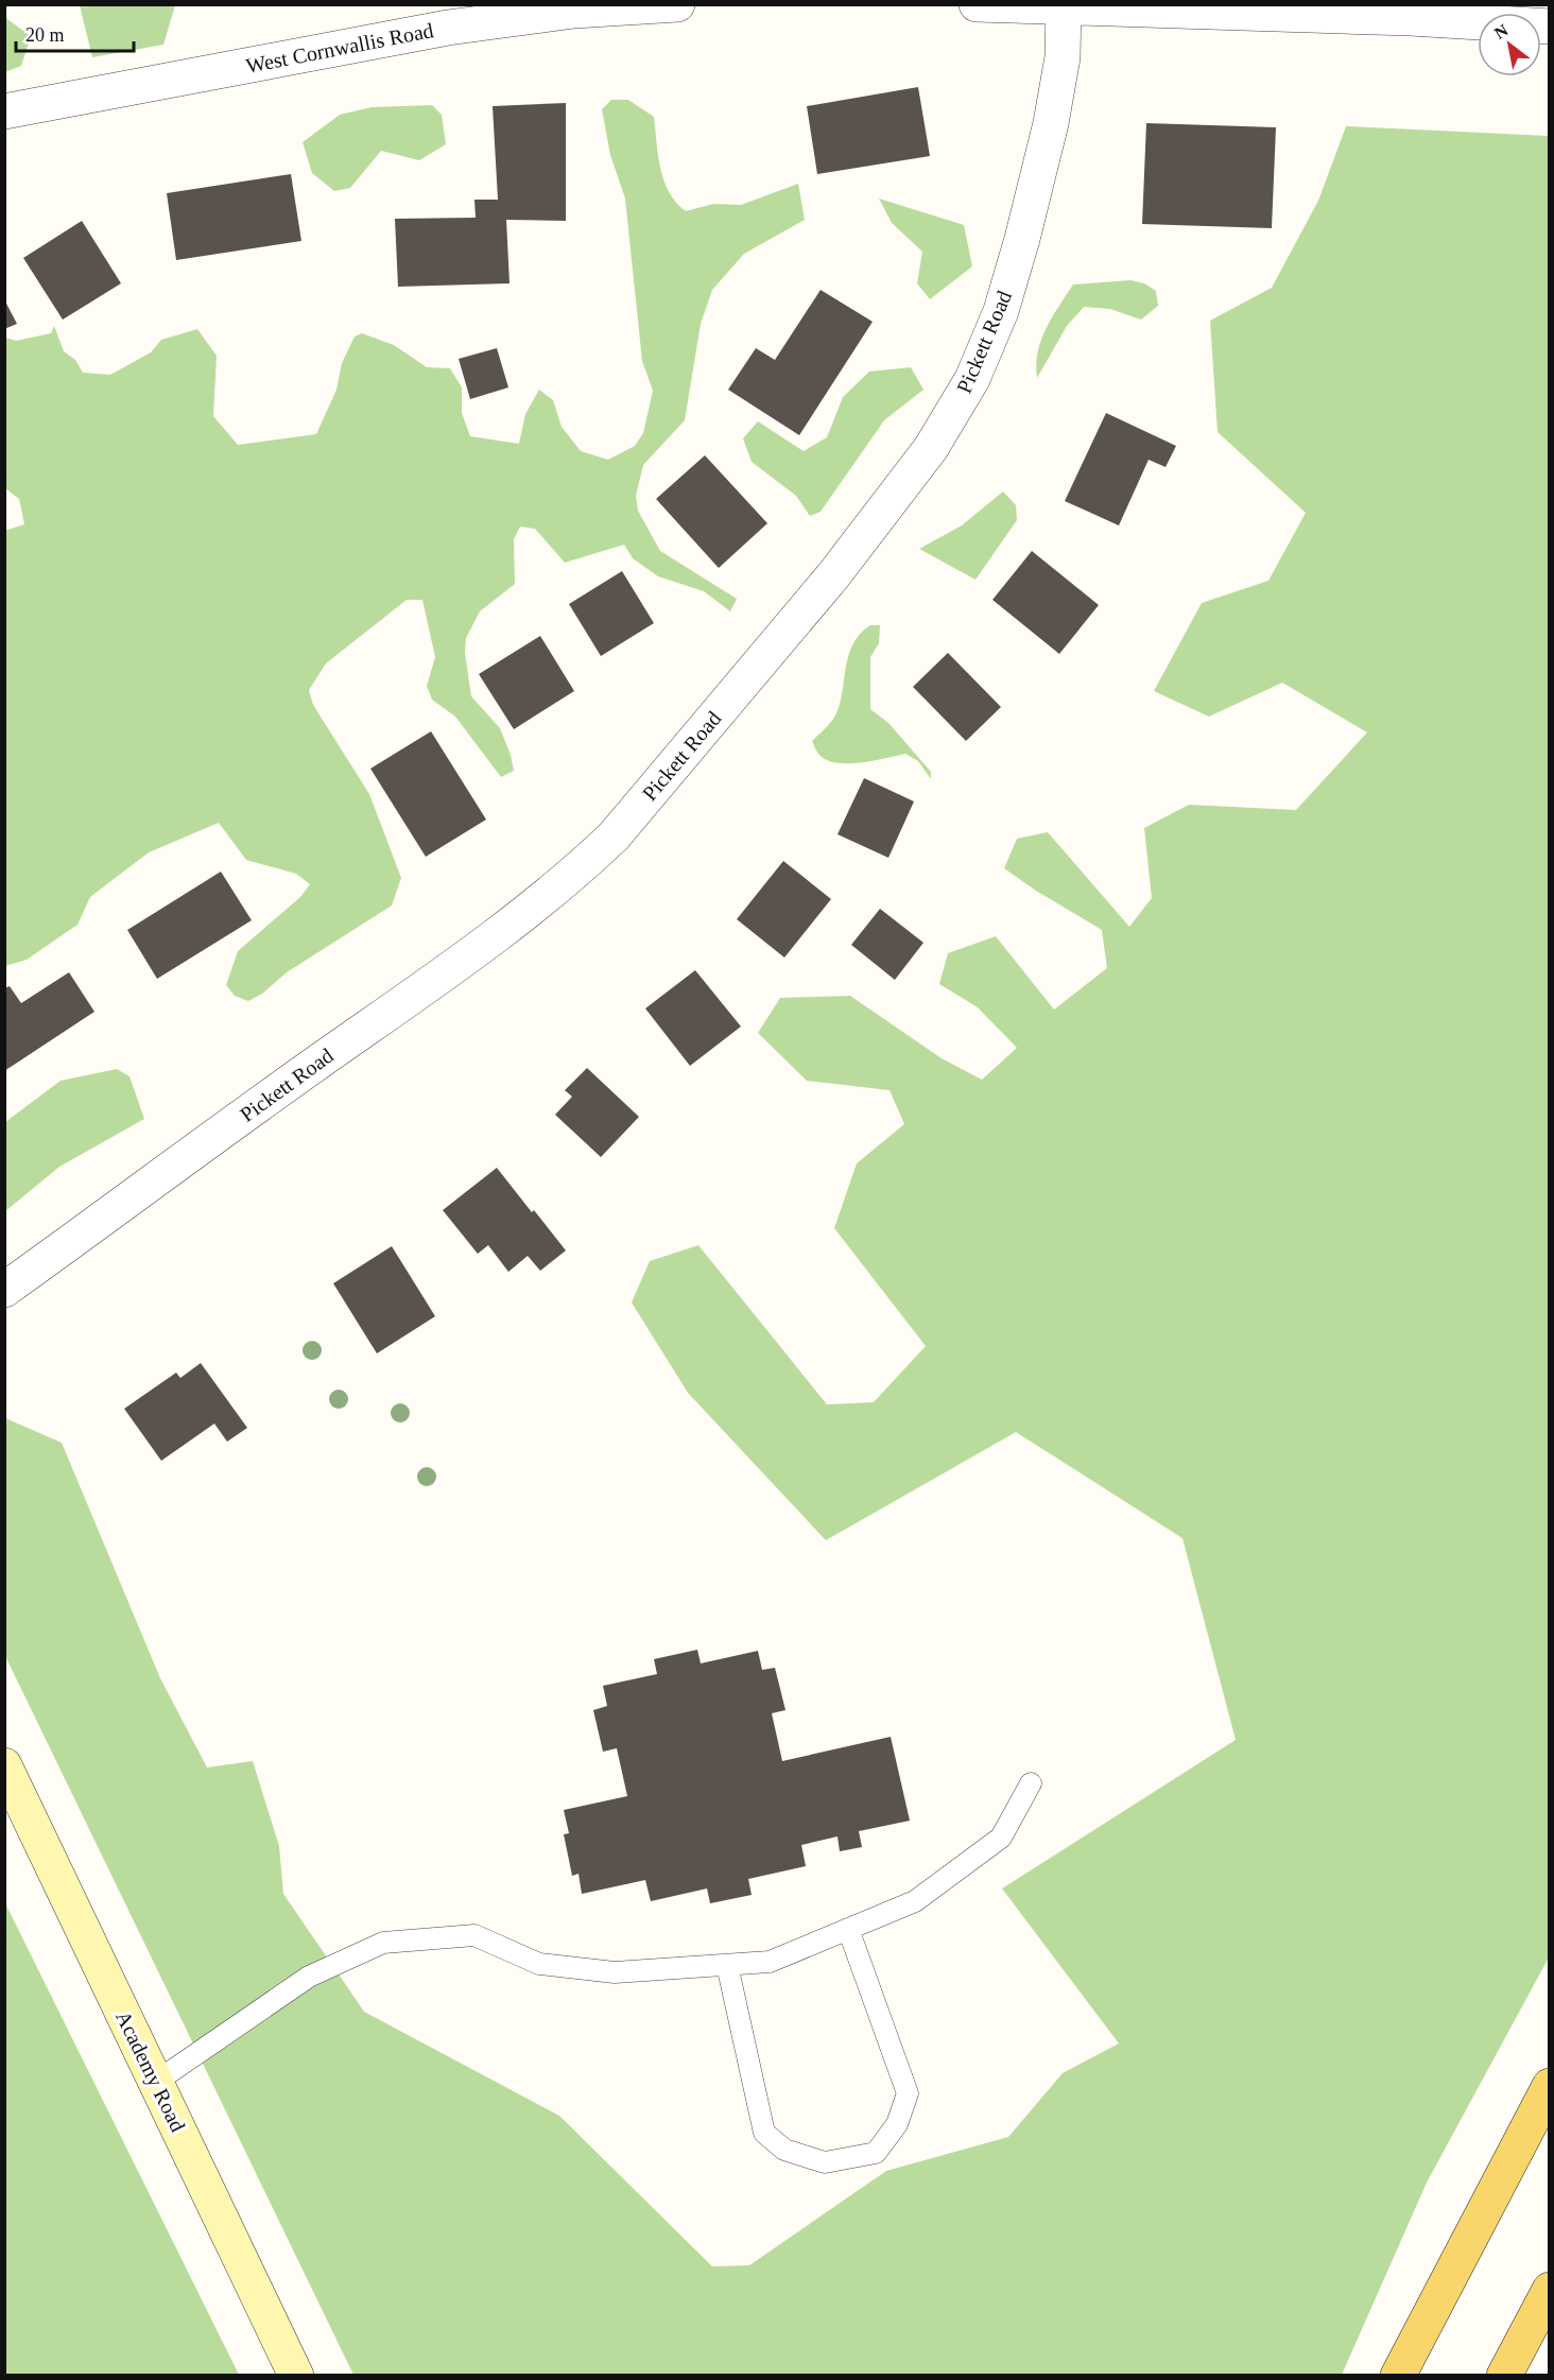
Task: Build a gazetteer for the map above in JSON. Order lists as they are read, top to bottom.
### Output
{
  "streets": {
    "main road": ["Academy Road"],
    "street": ["West Cornwallis Road", "Pickett Road"]
  },
  "scale_bar": "20 m",
  "north": "top left"
}
